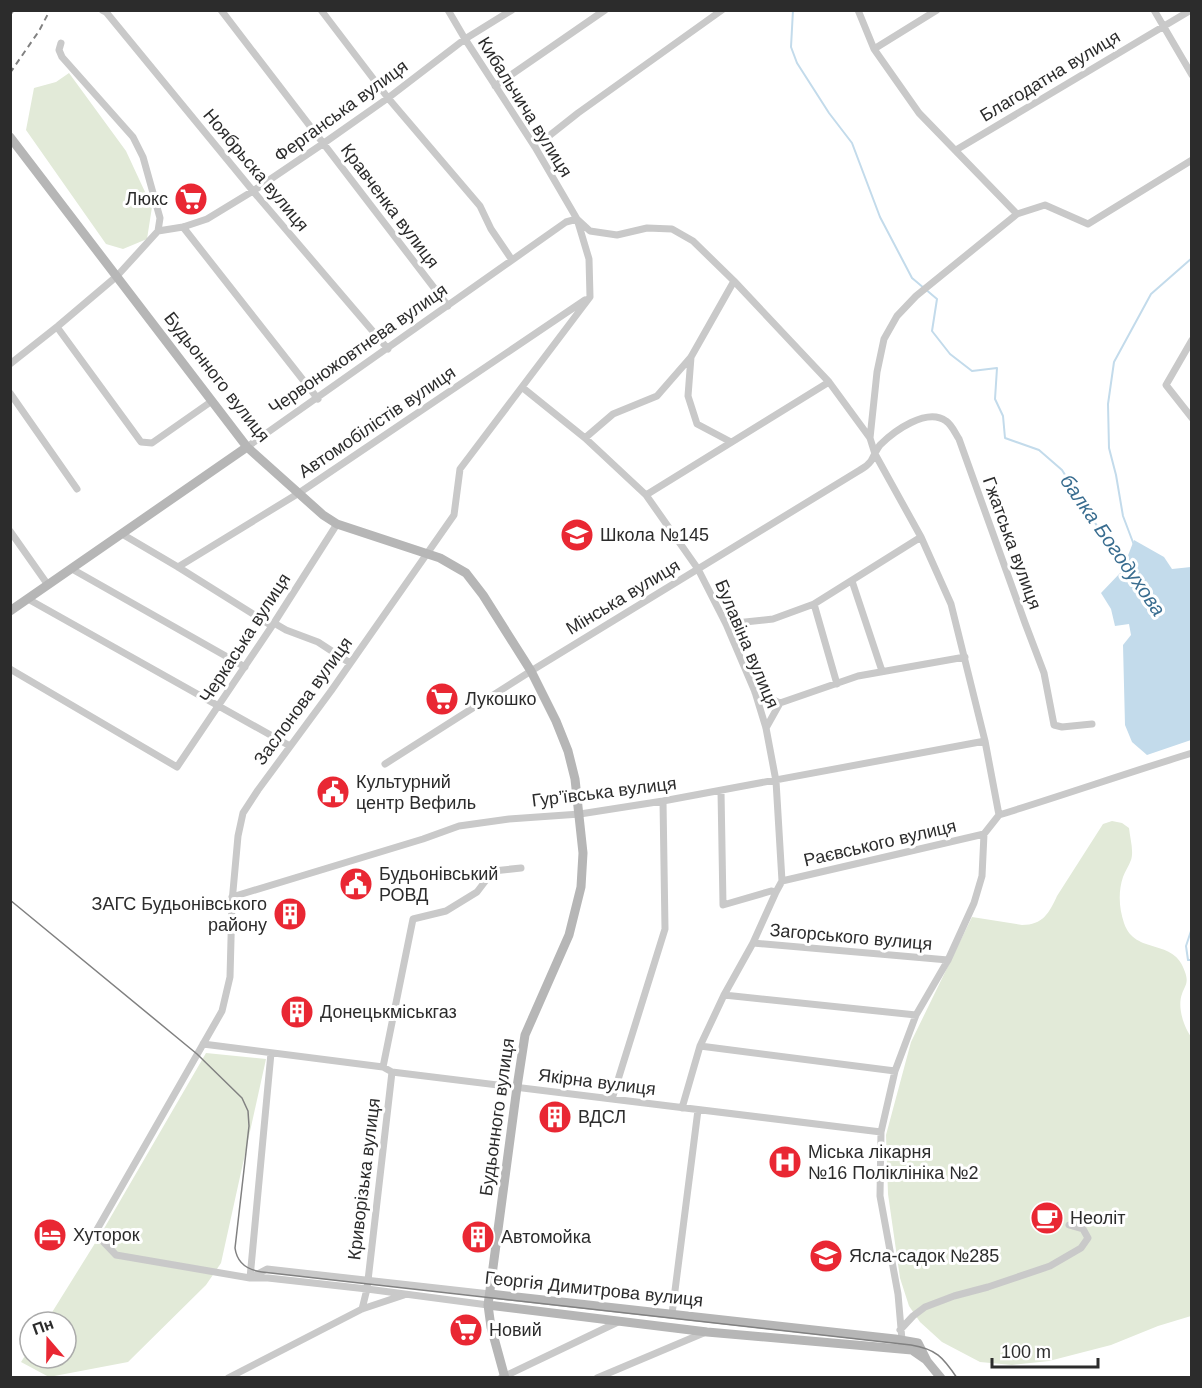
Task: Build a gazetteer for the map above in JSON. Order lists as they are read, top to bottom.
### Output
{
  "streets": {
    "main road": ["Червоножовтнева вулиця", "Будьонного вулиця", "Георгія Димитрова вулиця"],
    "street": [
      "Благодатна вулиця",
      "Кибальчича вулиця",
      "Ферганська вулиця",
      "Ноябрьска вулиця",
      "Кравченка вулиця",
      "Автомобілістів вулиця",
      "Гжатська вулиця",
      "Мінська вулиця",
      "Черкаська вулиця",
      "Булавіна вулиця",
      "Заслонова вулиця",
      "Гур’ївська вулиця",
      "Раєвського вулиця",
      "Загорського вулиця",
      "Якірна вулиця",
      "Криворізька вулиця"
    ]
  },
  "crossings": [
    ["Кибальчича вулиця", "Ферганська вулиця"],
    ["Кибальчича вулиця", "Червоножовтнева вулиця"],
    ["Ферганська вулиця", "Ноябрьска вулиця"],
    ["Ферганська вулиця", "Кравченка вулиця"],
    ["Ноябрьска вулиця", "Червоножовтнева вулиця"],
    ["Кравченка вулиця", "Червоножовтнева вулиця"],
    ["Червоножовтнева вулиця", "Будьонного вулиця"],
    ["Будьонного вулиця", "Автомобілістів вулиця"],
    ["Будьонного вулиця", "Мінська вулиця"],
    ["Будьонного вулиця", "Черкаська вулиця"],
    ["Будьонного вулиця", "Заслонова вулиця"],
    ["Будьонного вулиця", "Гур’ївська вулиця"],
    ["Будьонного вулиця", "Якірна вулиця"],
    ["Будьонного вулиця", "Георгія Димитрова вулиця"],
    ["Автомобілістів вулиця", "Заслонова вулиця"],
    ["Гжатська вулиця", "Мінська вулиця"],
    ["Мінська вулиця", "Булавіна вулиця"],
    ["Булавіна вулиця", "Заслонова вулиця"],
    ["Булавіна вулиця", "Гур’ївська вулиця"],
    ["Булавіна вулиця", "Раєвського вулиця"],
    ["Заслонова вулиця", "Гур’ївська вулиця"],
    ["Заслонова вулиця", "Якірна вулиця"],
    ["Заслонова вулиця", "Георгія Димитрова вулиця"],
    ["Якірна вулиця", "Криворізька вулиця"],
    ["Криворізька вулиця", "Георгія Димитрова вулиця"]
  ],
  "water": ["балка Богодухова"],
  "places": {
    "supermarket": ["Люкс", "Лукошко", "Новий"],
    "school or university": ["Школа №145", "Ясла-садок №285"],
    "public building": ["Культурний центр Вефиль", "Будьонівський РОВД"],
    "building": [
      "ЗАГС Будьонівського району",
      "Донецькміськгаз",
      "ВДСЛ",
      "Автомойка"
    ],
    "hospital": ["Міська лікарня №16 Поліклініка №2"],
    "cafe": ["Неоліт"],
    "hotel": ["Хуторок"]
  },
  "scale_bar": "100 m",
  "north": "top"
}
